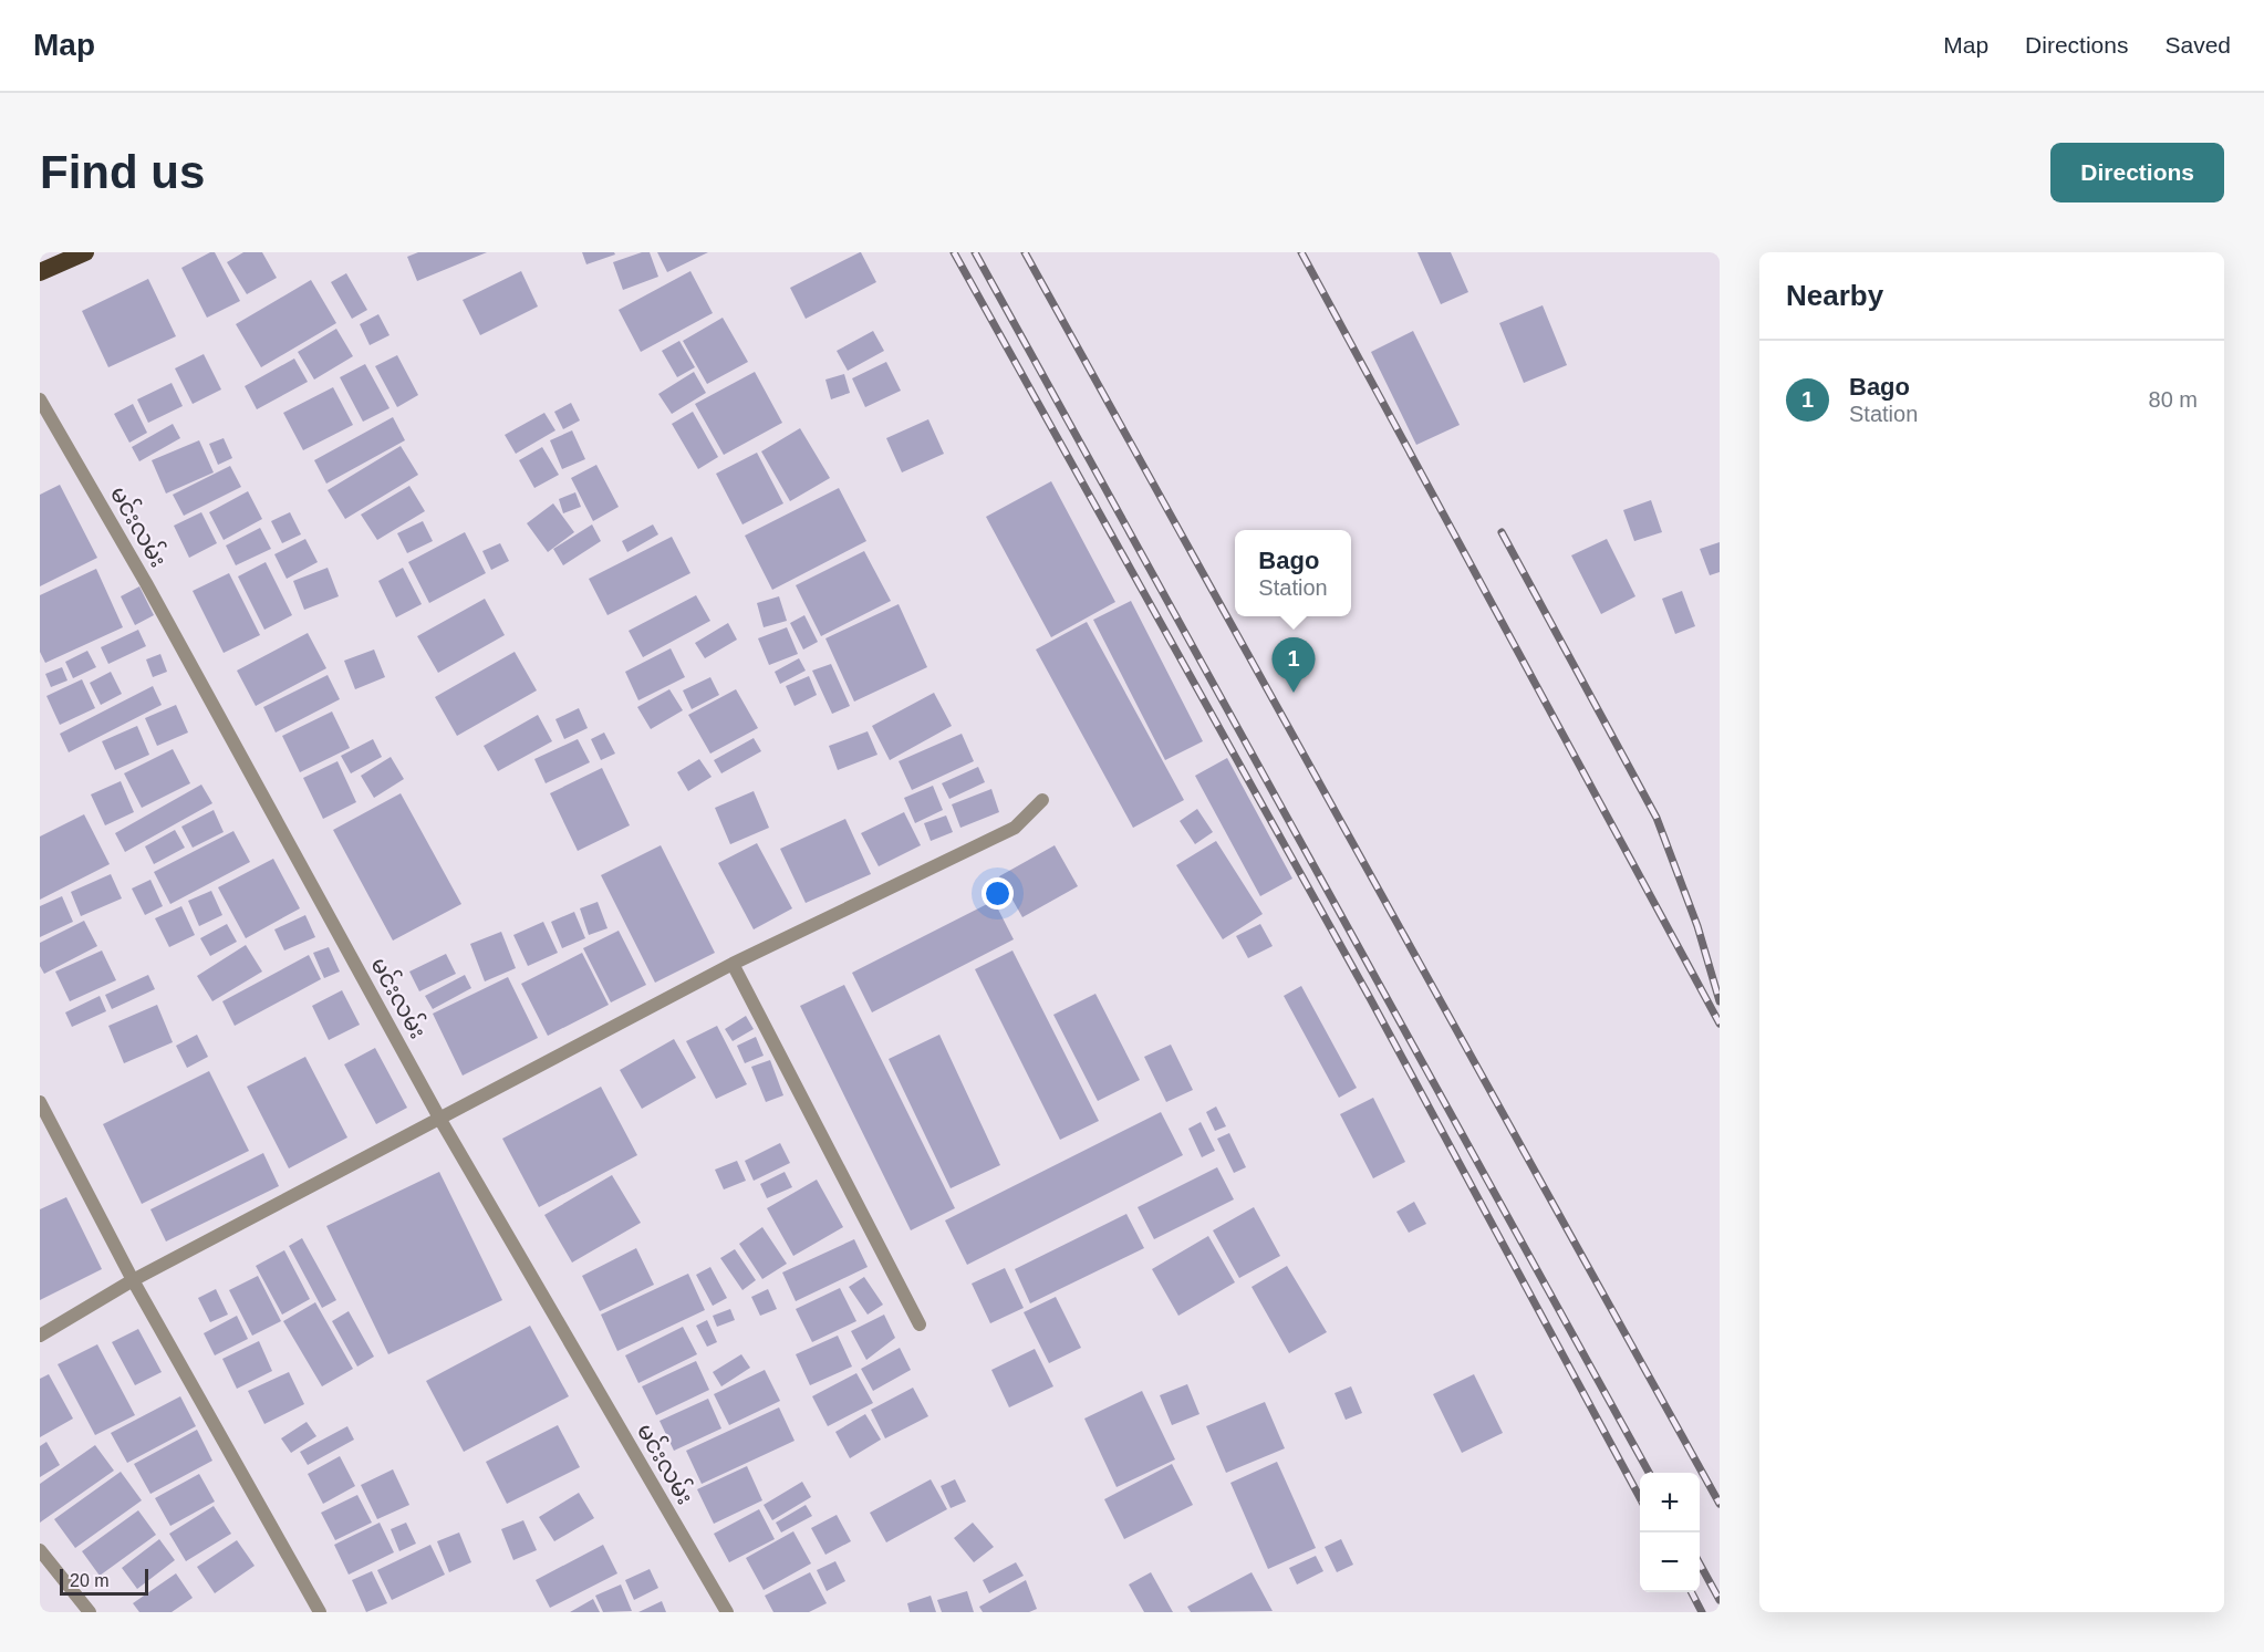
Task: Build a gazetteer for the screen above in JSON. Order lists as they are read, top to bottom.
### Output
{
  "streets": {
    "street": ["မင်းလမ်း"]
  },
  "scale_bar": "20 m",
  "page": {
    "header": "Map",
    "nav": ["Map", "Directions", "Saved"],
    "buttons": "Directions",
    "title": "Find us",
    "heading": "Nearby",
    "list": [
      {
        "mark": "1",
        "name": "Bago",
        "note": "Station",
        "value": "80 m"
      }
    ],
    "popup": ["Bago", "Station"],
    "pins": "1",
    "map_buttons": ["+", "−"],
    "scale": "20 m"
  }
}
